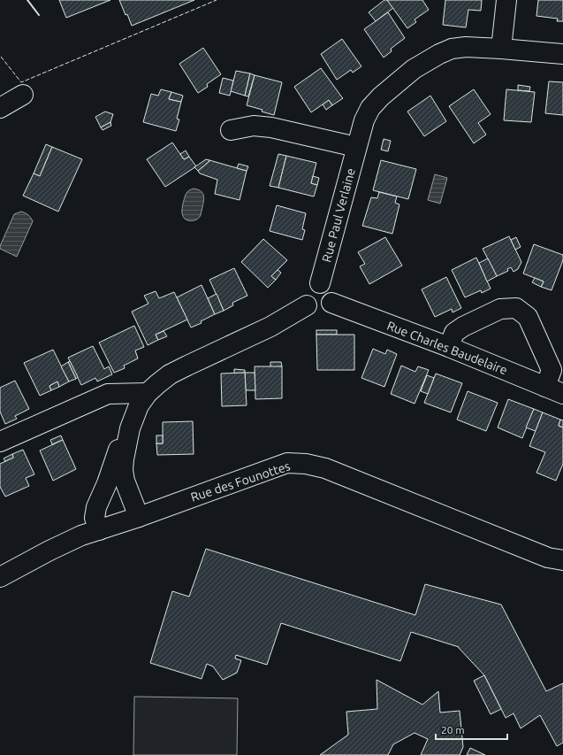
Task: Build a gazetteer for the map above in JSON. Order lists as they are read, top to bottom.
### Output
{
  "streets": {
    "street": ["Rue Paul Verlaine", "Rue Charles Baudelaire", "Rue des Founottes"]
  },
  "crossings": [
    ["Rue Paul Verlaine", "Rue Charles Baudelaire"]
  ],
  "scale_bar": "20 m"
}
